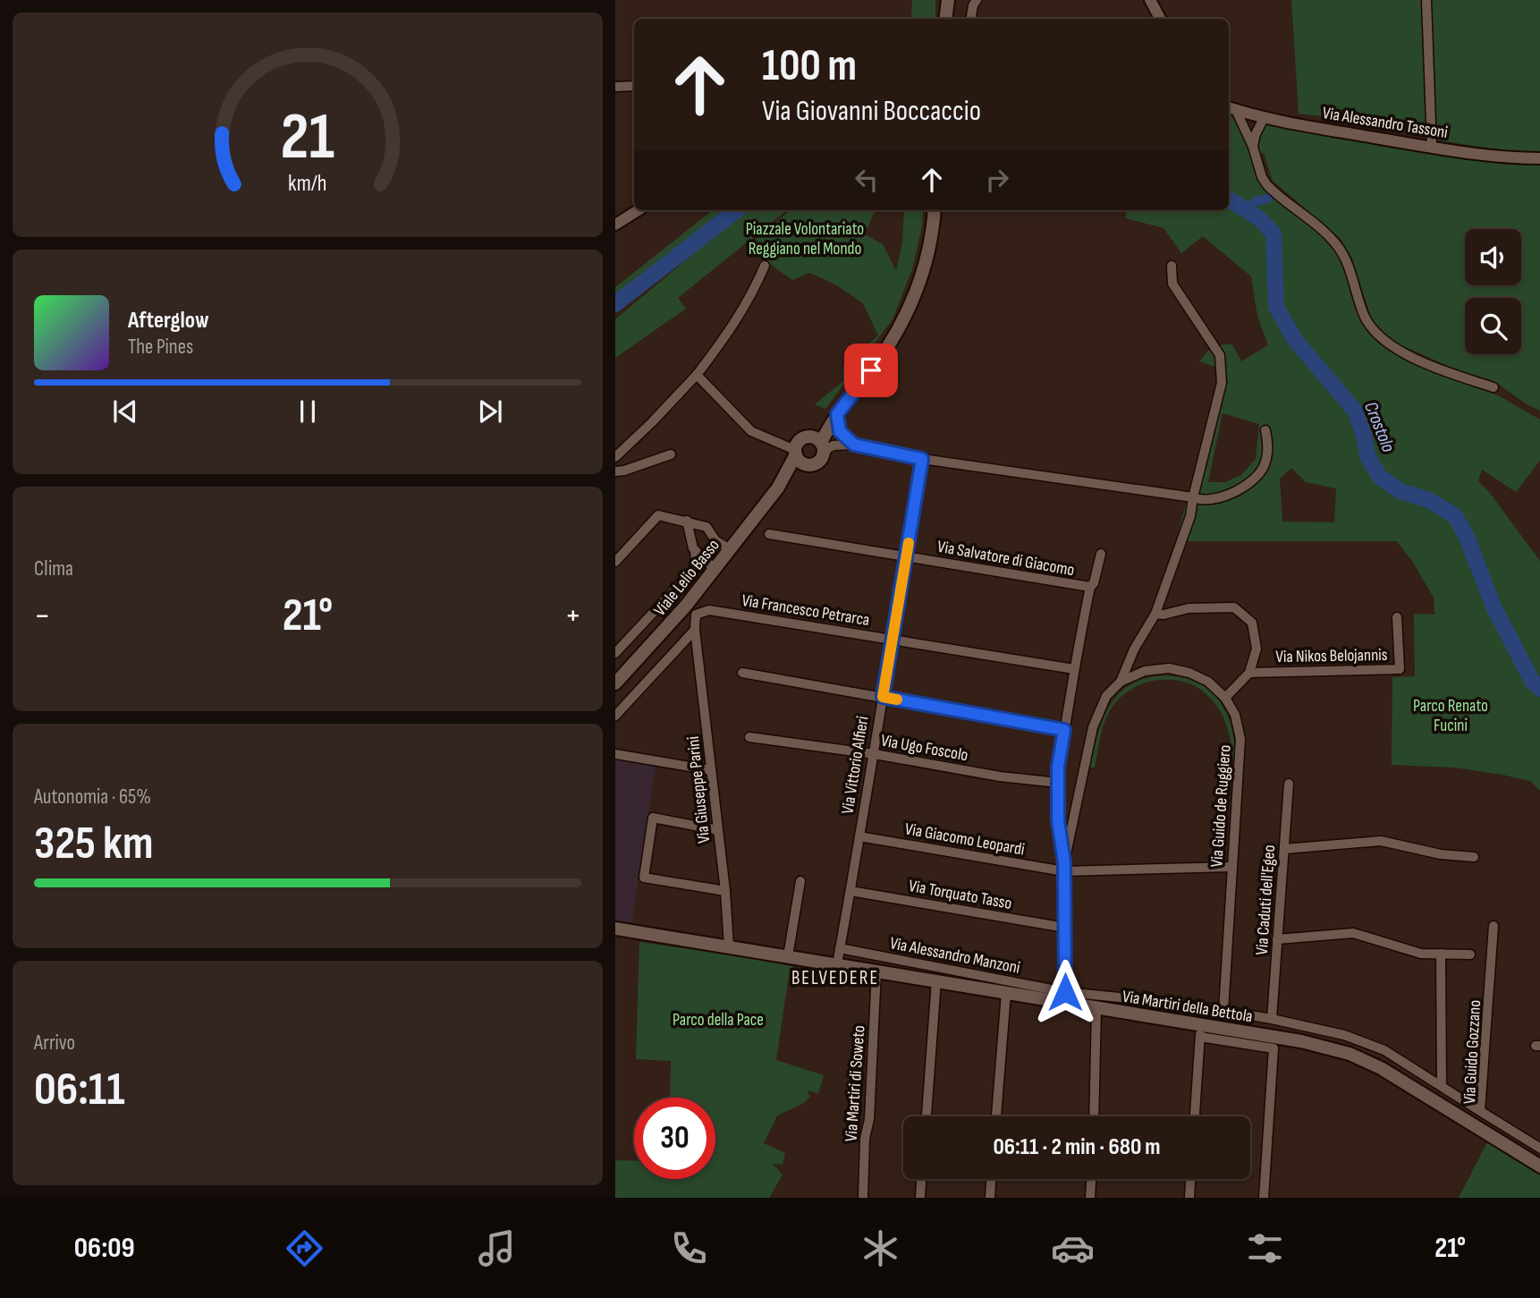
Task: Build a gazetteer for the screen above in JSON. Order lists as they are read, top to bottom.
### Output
{
  "streets": {
    "main road": ["Viale Lelio Basso", "Via Martiri della Bettola"],
    "street": [
      "Via Alessandro Tassoni",
      "Via Salvatore di Giacomo",
      "Via Francesco Petrarca",
      "Via Nikos Belojannis",
      "Via Ugo Foscolo",
      "Via Vittorio Alfieri",
      "Via Giuseppe Parini",
      "Via Guido de Ruggiero",
      "Via Giacomo Leopardi",
      "Via Torquato Tasso",
      "Via Caduti dell'Egeo",
      "Via Alessandro Manzoni",
      "Via Guido Gozzano",
      "Via Martiri di Soweto"
    ]
  },
  "crossings": [
    ["Via Salvatore di Giacomo", "Via Vittorio Alfieri"],
    ["Via Francesco Petrarca", "Via Vittorio Alfieri"],
    ["Via Francesco Petrarca", "Via Giuseppe Parini"],
    ["Via Ugo Foscolo", "Via Vittorio Alfieri"],
    ["Via Vittorio Alfieri", "Via Giacomo Leopardi"],
    ["Via Vittorio Alfieri", "Via Torquato Tasso"],
    ["Via Vittorio Alfieri", "Via Alessandro Manzoni"],
    ["Via Vittorio Alfieri", "Via Martiri della Bettola"],
    ["Via Giuseppe Parini", "Via Martiri della Bettola"],
    ["Via Guido de Ruggiero", "Via Giacomo Leopardi"],
    ["Via Guido de Ruggiero", "Via Alessandro Manzoni"],
    ["Via Caduti dell'Egeo", "Via Alessandro Manzoni"],
    ["Via Alessandro Manzoni", "Via Guido Gozzano"],
    ["Via Martiri della Bettola", "Via Martiri di Soweto"]
  ],
  "districts": ["BELVEDERE"],
  "water": ["Crostolo"],
  "parks": ["Piazzale Volontariato Reggiano nel Mondo", "Parco Renato Fucini", "Parco della Pace"],
  "page": {
    "turn": ["100 m", "Via Giovanni Boccaccio"],
    "song": ["Afterglow", "The Pines"],
    "tile": [
      "Clima",
      ["Autonomia · 65%", "325 km"],
      ["Arrivo", "06:11"]
    ],
    "heat": ["−", "21°", "+"],
    "limit": "30",
    "trip": "06:11 · 2 min · 680 m",
    "tabs": ["06:09", "21°"],
    "gauge": ["21", "km/h"]
  }
}
